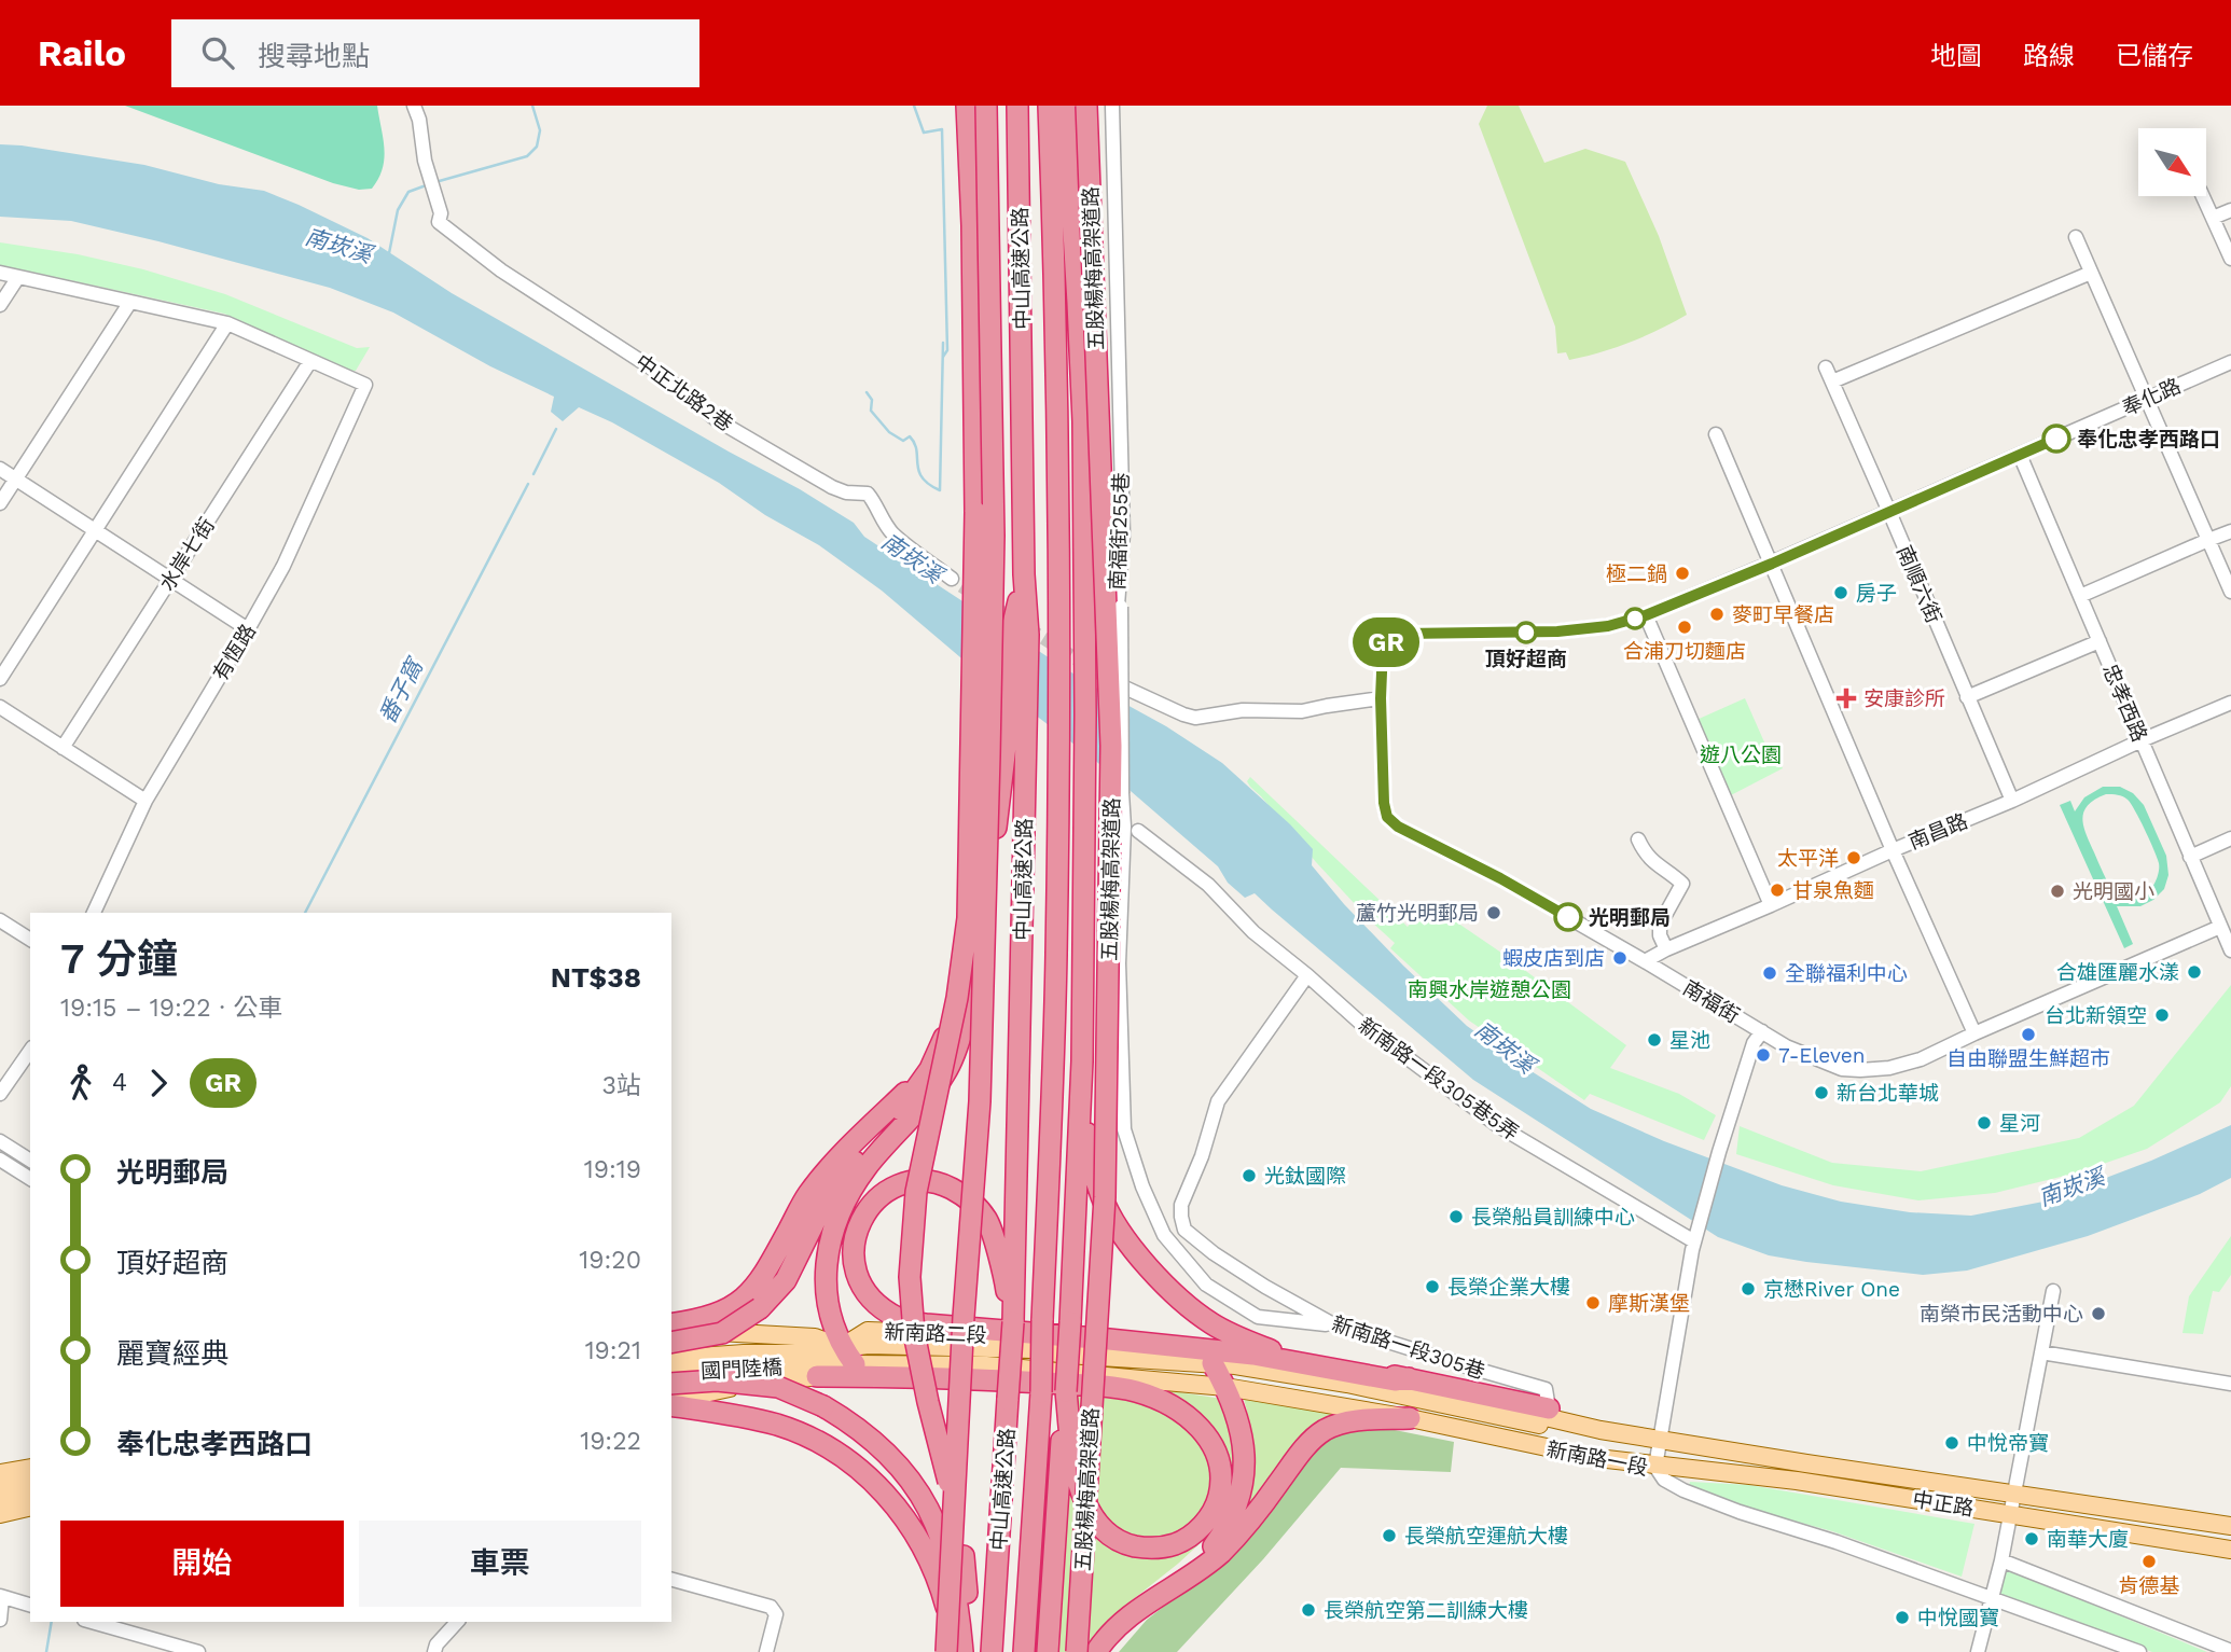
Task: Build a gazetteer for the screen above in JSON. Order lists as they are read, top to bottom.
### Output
{
  "streets": {
    "highway": ["中山高速公路", "五股楊梅高架道路"],
    "main road": [
      "新南路二段",
      "國門陸橋",
      "新南路一段",
      "中正路"
    ],
    "street": [
      "中正北路2巷",
      "奉化路",
      "南福街255巷",
      "水岸七街",
      "南順六街",
      "有恆路",
      "忠孝西路",
      "南昌路",
      "南福街",
      "新南路一段305巷5弄",
      "新南路一段305巷"
    ]
  },
  "crossings": [
    ["中山高速公路", "新南路二段"],
    ["中山高速公路", "新南路一段"],
    ["奉化路", "南順六街"],
    ["奉化路", "忠孝西路"],
    ["奉化路", "南福街"],
    ["南福街255巷", "南福街"],
    ["水岸七街", "有恆路"],
    ["南順六街", "南昌路"],
    ["忠孝西路", "南昌路"],
    ["忠孝西路", "南福街"],
    ["南昌路", "南福街"],
    ["新南路一段305巷5弄", "新南路一段305巷"],
    ["新南路二段", "新南路一段"],
    ["新南路一段305巷", "新南路一段"],
    ["新南路一段", "中正路"]
  ],
  "water": ["南崁溪", "番子窩"],
  "parks": ["遊八公園", "南興水岸遊憩公園"],
  "places": {
    "other": [
      "奉化忠孝西路口",
      "極二鍋",
      "房子",
      "麥町早餐店",
      "合浦刀切麵店",
      "頂好超商",
      "太平洋",
      "甘泉魚麵",
      "光明國小",
      "蘆竹光明郵局",
      "光明郵局",
      "蝦皮店到店",
      "合雄匯麗水漾",
      "全聯福利中心",
      "台北新領空",
      "自由聯盟生鮮超市",
      "星池",
      "7-Eleven",
      "新台北華城",
      "星河",
      "光鈦國際",
      "長榮船員訓練中心",
      "長榮企業大樓",
      "京懋River One",
      "摩斯漢堡",
      "南榮市民活動中心",
      "中悅帝寶",
      "長榮航空運航大樓",
      "南華大廈",
      "肯德基",
      "長榮航空第二訓練大樓",
      "中悅國寶"
    ],
    "health": ["安康診所"]
  },
  "lines": ["bus line GR"],
  "north": "bottom right",
  "page": {
    "header": "Railo",
    "search": "搜尋地點",
    "nav": ["地圖", "路線", "已儲存"],
    "on_map": "GR",
    "heading": ["7 分鐘", "19:15 – 19:22 · 公車", "NT$38"],
    "legs": ["4", "GR", "3站"],
    "list": [
      {
        "name": "光明郵局",
        "value": "19:19"
      },
      {
        "name": "頂好超商",
        "value": "19:20"
      },
      {
        "name": "麗寶經典",
        "value": "19:21"
      },
      {
        "name": "奉化忠孝西路口",
        "value": "19:22"
      }
    ],
    "buttons": ["開始", "車票"]
  }
}
